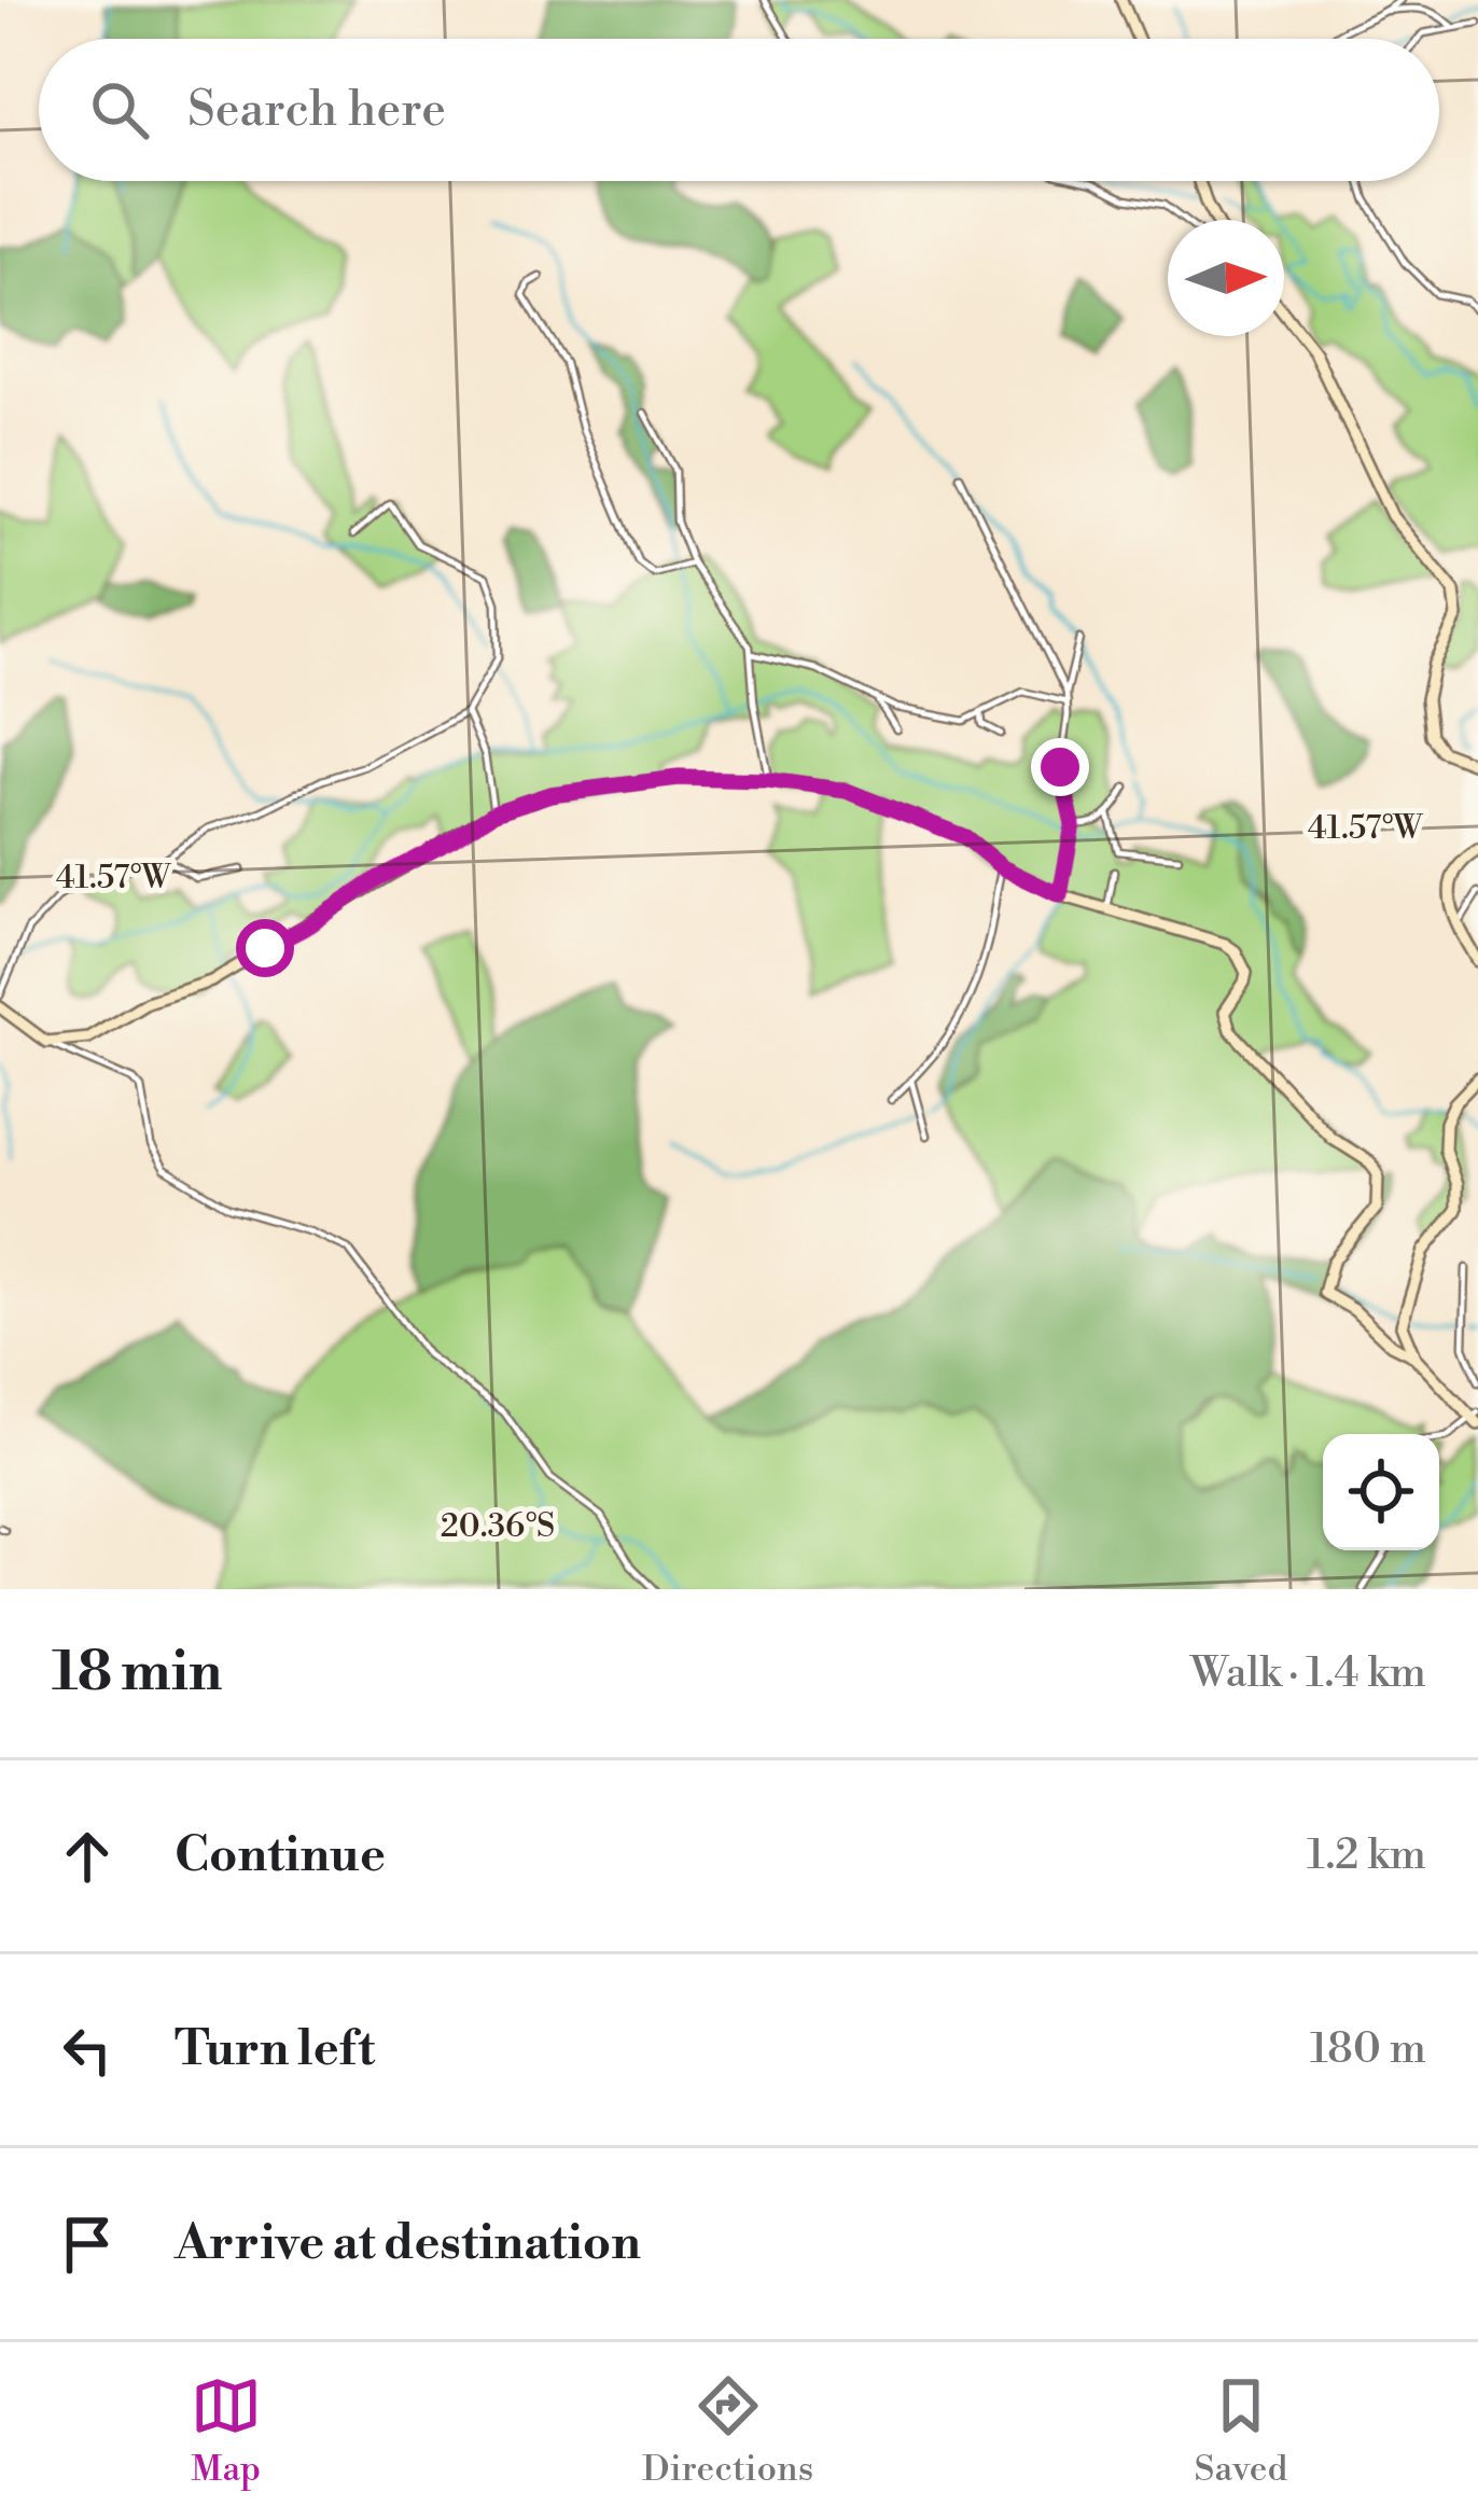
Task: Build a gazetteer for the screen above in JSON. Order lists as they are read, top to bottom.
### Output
{
  "north": "right",
  "page": {
    "search": "Search here",
    "heading": ["18 min", "Walk · 1.4 km"],
    "list": [
      ["Continue", "1.2 km"],
      ["Turn left", "180 m"],
      "Arrive at destination"
    ],
    "nav": ["Map", "Directions", "Saved"]
  },
  "coordinates": ["41.57°W", "20.36°S"]
}
